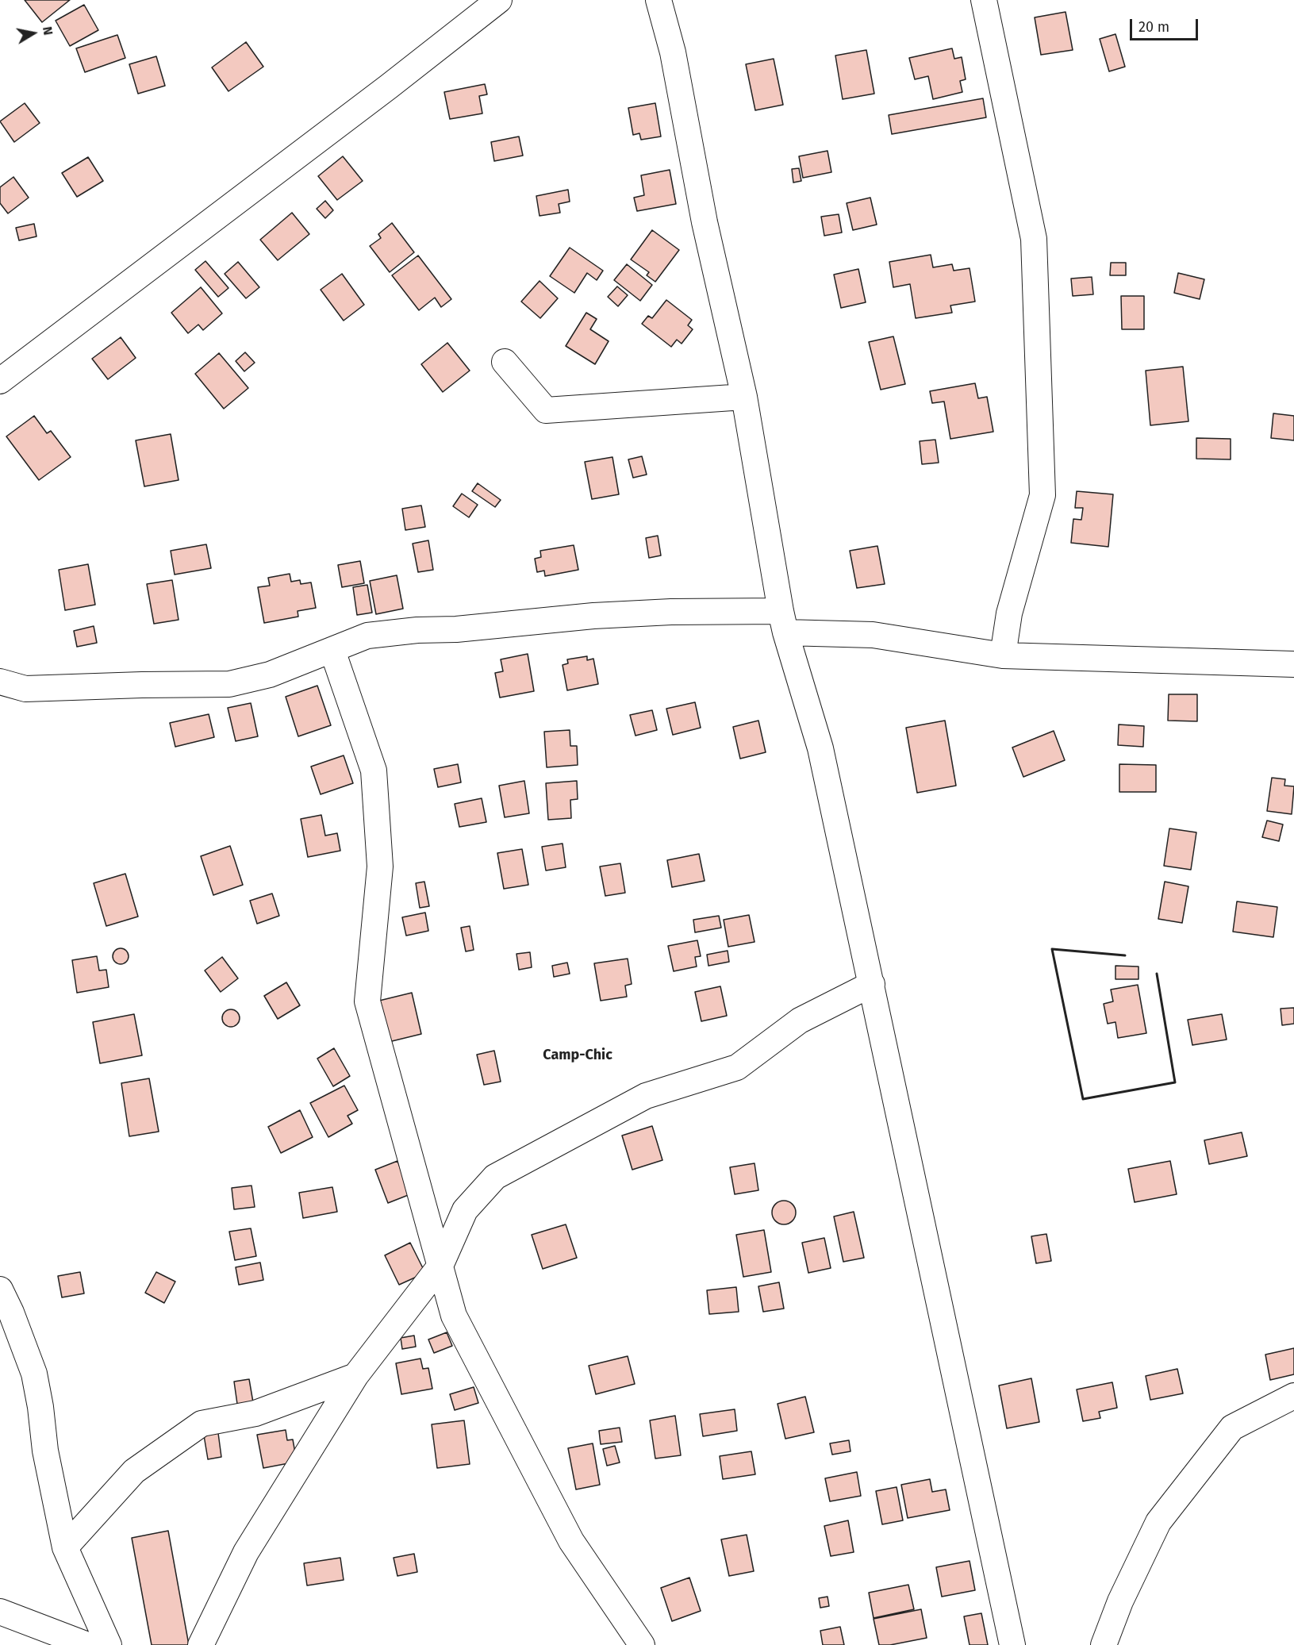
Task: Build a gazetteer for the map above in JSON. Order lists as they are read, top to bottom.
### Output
{
  "districts": ["Camp-Chic"],
  "scale_bar": "20 m",
  "north": "right"
}
